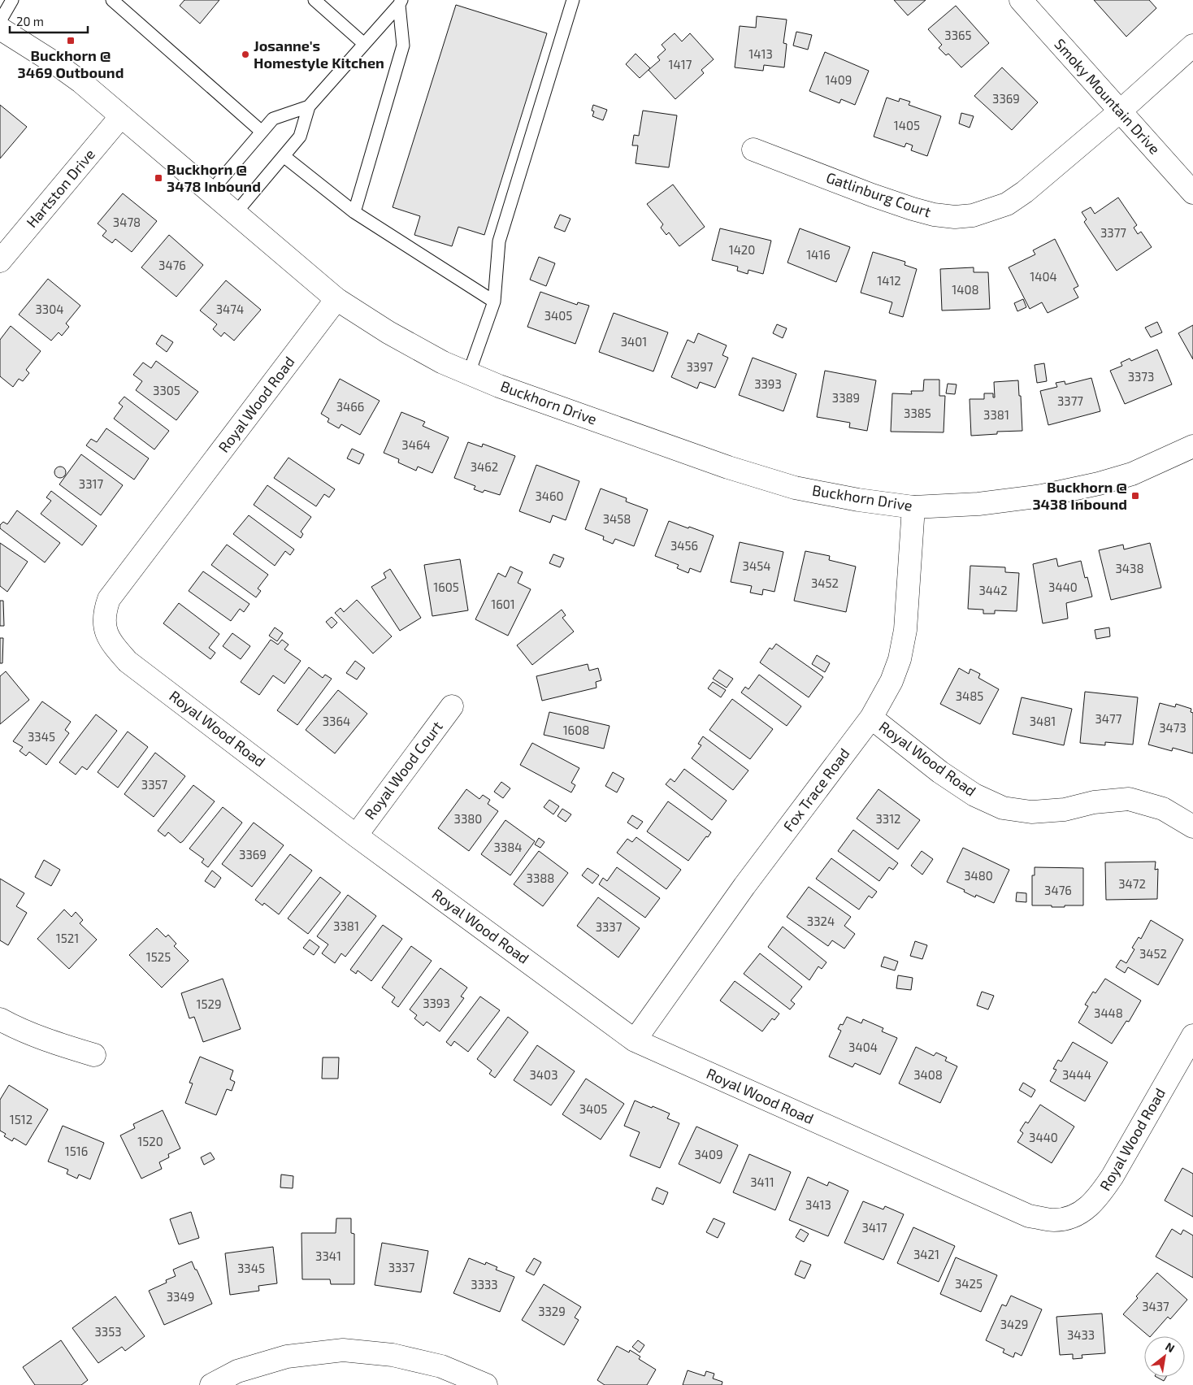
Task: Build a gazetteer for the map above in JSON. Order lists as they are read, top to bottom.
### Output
{
  "streets": {
    "street": [
      "Smoky Mountain Drive",
      "Hartston Drive",
      "Gatlinburg Court",
      "Buckhorn Drive",
      "Royal Wood Road",
      "Royal Wood Court",
      "Fox Trace Road"
    ]
  },
  "crossings": [
    ["Smoky Mountain Drive", "Gatlinburg Court"],
    ["Hartston Drive", "Buckhorn Drive"],
    ["Buckhorn Drive", "Royal Wood Road"],
    ["Buckhorn Drive", "Fox Trace Road"],
    ["Royal Wood Road", "Royal Wood Court"],
    ["Royal Wood Road", "Fox Trace Road"]
  ],
  "places": {
    "transit": ["Buckhorn @ 3469 Outbound", "Buckhorn @ 3478 Inbound", "Buckhorn @ 3438 Inbound"],
    "other": ["Josanne's Homestyle Kitchen"]
  },
  "house_numbers": [
    "3365",
    "1413",
    "1417",
    "1409",
    "3369",
    "1405",
    "3478",
    "3377",
    "1420",
    "1416",
    "3476",
    "1404",
    "1412",
    "1408",
    "3304",
    "3474",
    "3405",
    "3401",
    "3397",
    "3373",
    "3393",
    "3305",
    "3389",
    "3377",
    "3466",
    "3385",
    "3381",
    "3464",
    "3462",
    "3317",
    "3460",
    "3458",
    "3456",
    "3454",
    "3438",
    "3452",
    "1605",
    "3440",
    "3442",
    "1601",
    "3485",
    "3477",
    "3364",
    "3481",
    "3473",
    "1608",
    "3345",
    "3357",
    "3380",
    "3312",
    "3384",
    "3369",
    "3480",
    "3388",
    "3472",
    "3476",
    "3324",
    "3381",
    "3337",
    "1521",
    "3452",
    "1525",
    "3393",
    "1529",
    "3448",
    "3404",
    "3403",
    "3408",
    "3444",
    "3405",
    "1512",
    "3440",
    "1520",
    "1516",
    "3409",
    "3411",
    "3413",
    "3417",
    "3421",
    "3341",
    "3337",
    "3345",
    "3425",
    "3333",
    "3349",
    "3437",
    "3329",
    "3429",
    "3353",
    "3433"
  ],
  "scale_bar": "20 m",
  "north": "top right"
}
